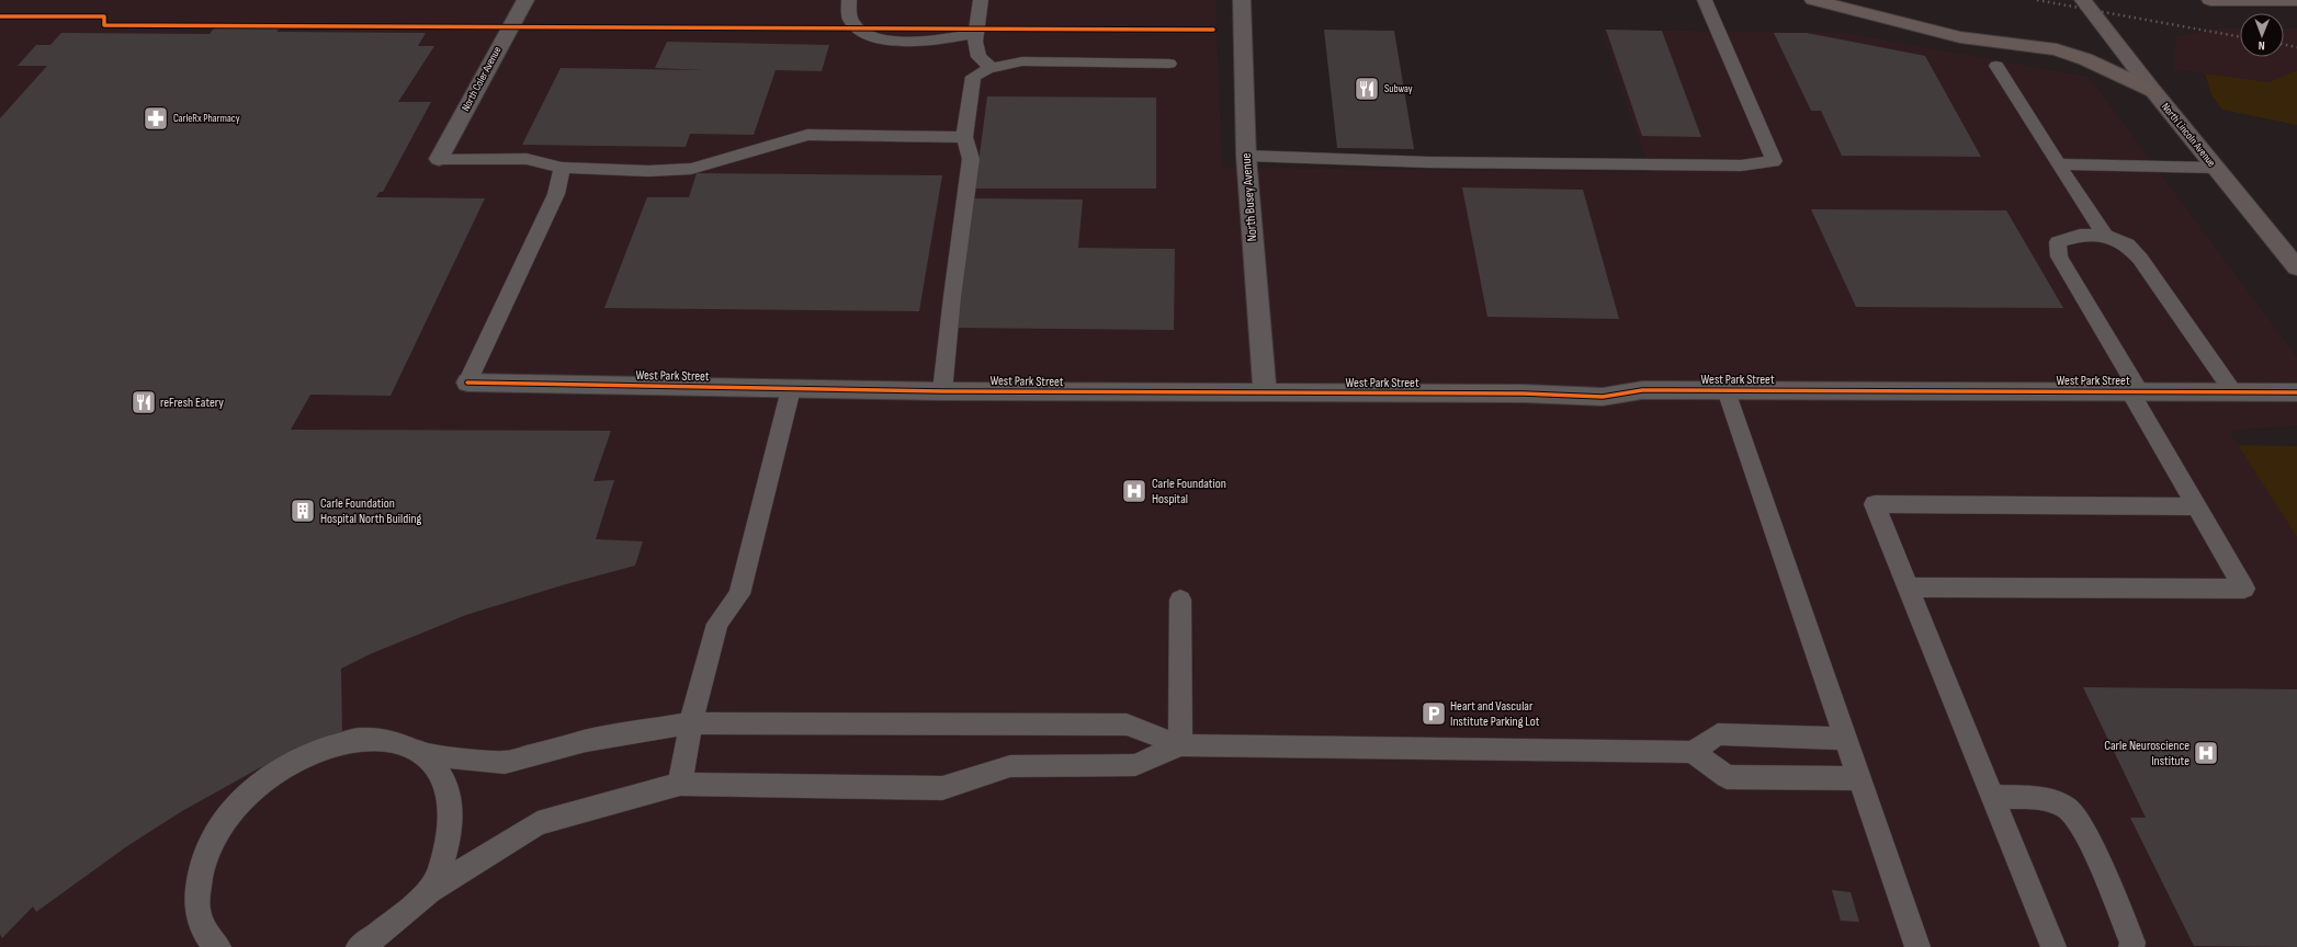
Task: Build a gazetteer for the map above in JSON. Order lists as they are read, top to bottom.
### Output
{
  "streets": {
    "main road": ["North Lincoln Avenue"],
    "street": ["North Coler Avenue", "North Busey Avenue", "West Park Street"]
  },
  "crossings": [
    ["North Busey Avenue", "West Park Street"]
  ],
  "places": {
    "restaurant": ["Subway", "reFresh Eatery"],
    "pharmacy": ["CarleRx Pharmacy"],
    "hospital": ["Carle Foundation Hospital", "Carle Neuroscience Institute"],
    "building": ["Carle Foundation Hospital North Building"],
    "parking": ["Heart and Vascular Institute Parking Lot"]
  },
  "north": "bottom"
}
